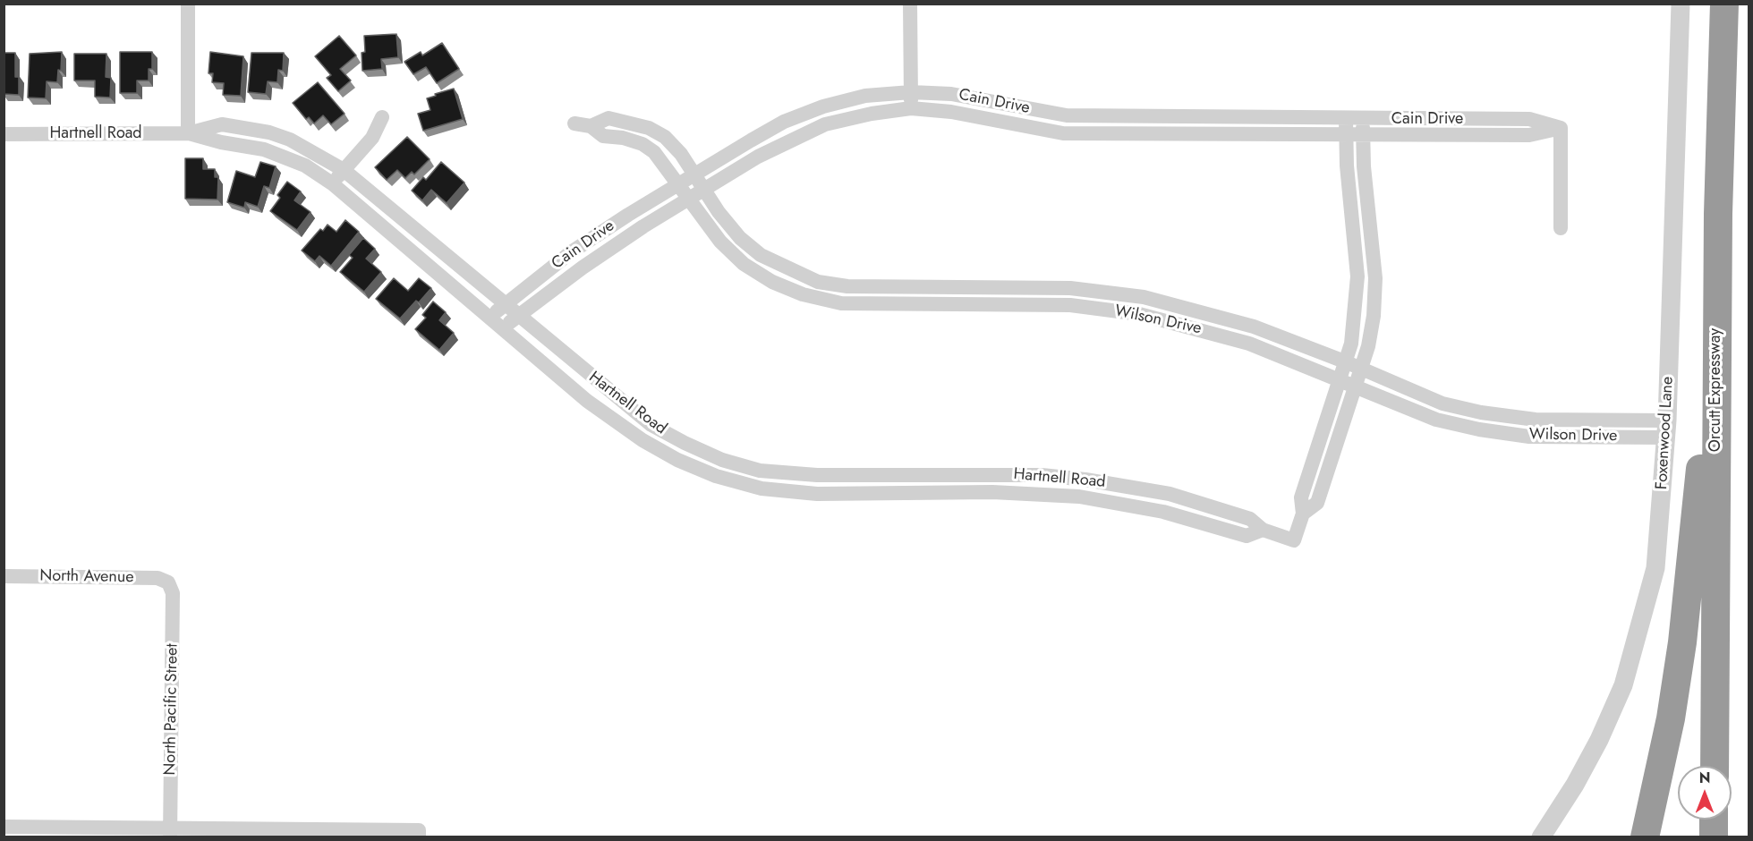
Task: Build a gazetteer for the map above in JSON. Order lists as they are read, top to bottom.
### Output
{
  "streets": {
    "highway": ["Orcutt Expressway"],
    "street": [
      "Cain Drive",
      "Hartnell Road",
      "Wilson Drive",
      "Foxenwood Lane",
      "North Avenue",
      "North Pacific Street"
    ]
  },
  "crossings": [
    ["Cain Drive", "Hartnell Road"],
    ["Cain Drive", "Wilson Drive"],
    ["Hartnell Road", "Wilson Drive"],
    ["Wilson Drive", "Foxenwood Lane"],
    ["North Avenue", "North Pacific Street"]
  ],
  "north": "top"
}
